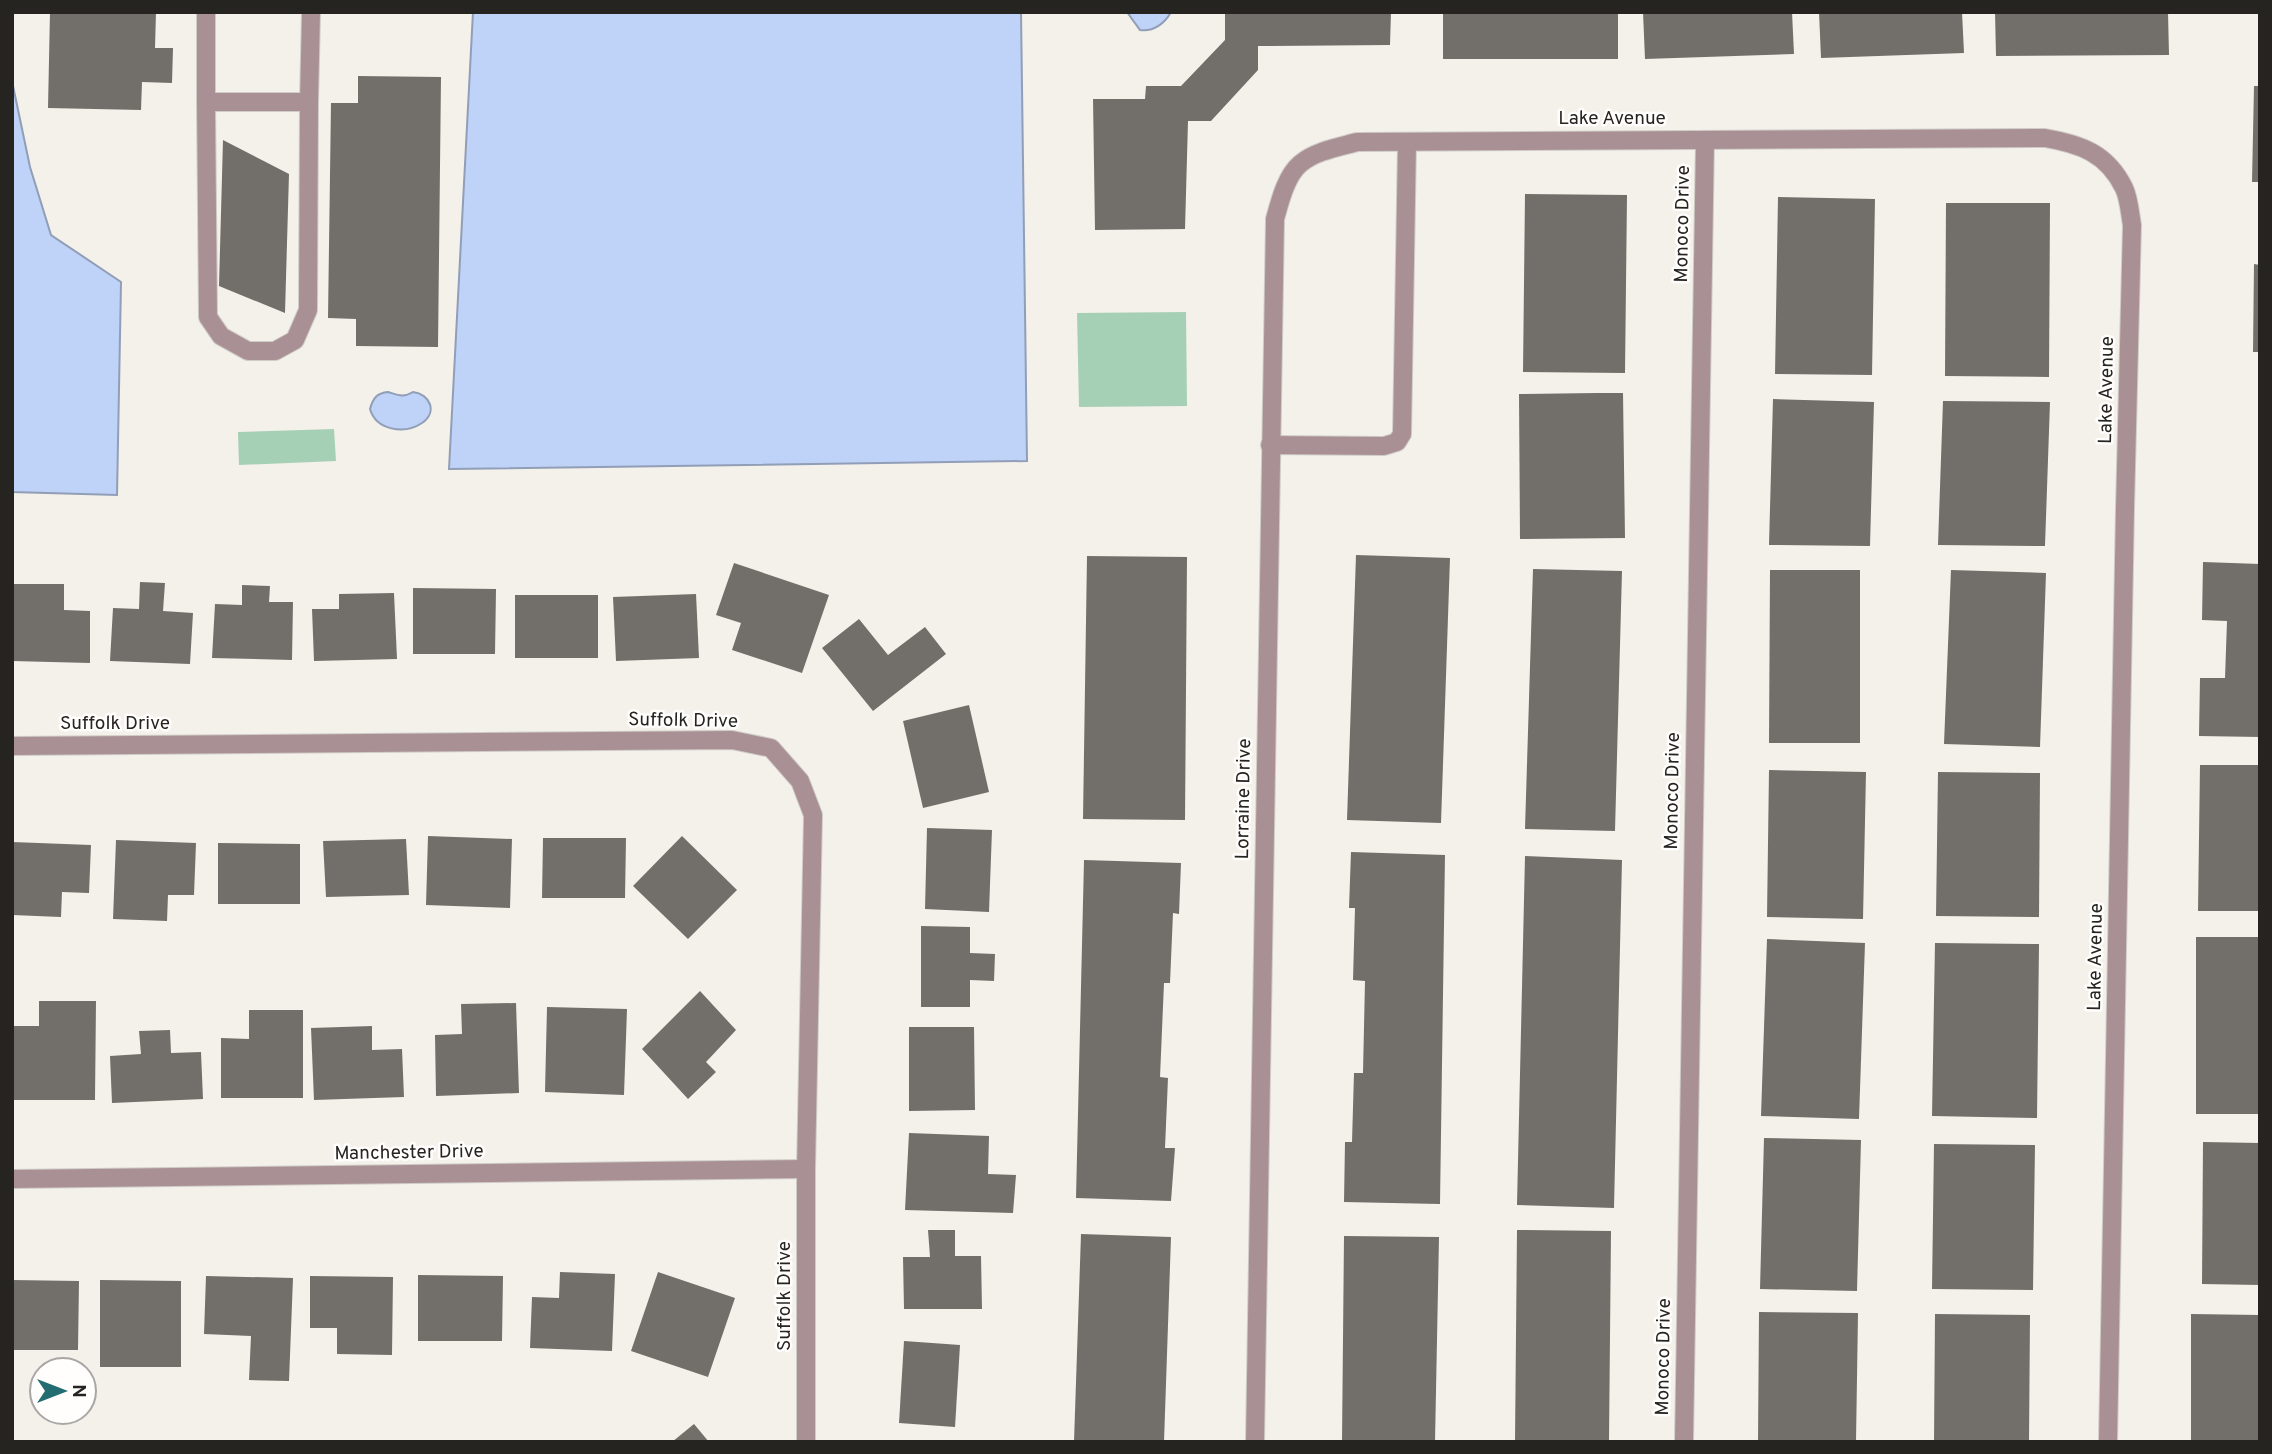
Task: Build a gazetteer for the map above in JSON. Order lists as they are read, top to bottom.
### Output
{
  "streets": {
    "street": [
      "Lake Avenue",
      "Monoco Drive",
      "Suffolk Drive",
      "Lorraine Drive",
      "Manchester Drive"
    ]
  },
  "crossings": [
    ["Lake Avenue", "Monoco Drive"],
    ["Lake Avenue", "Lorraine Drive"],
    ["Suffolk Drive", "Manchester Drive"]
  ],
  "north": "right"
}
